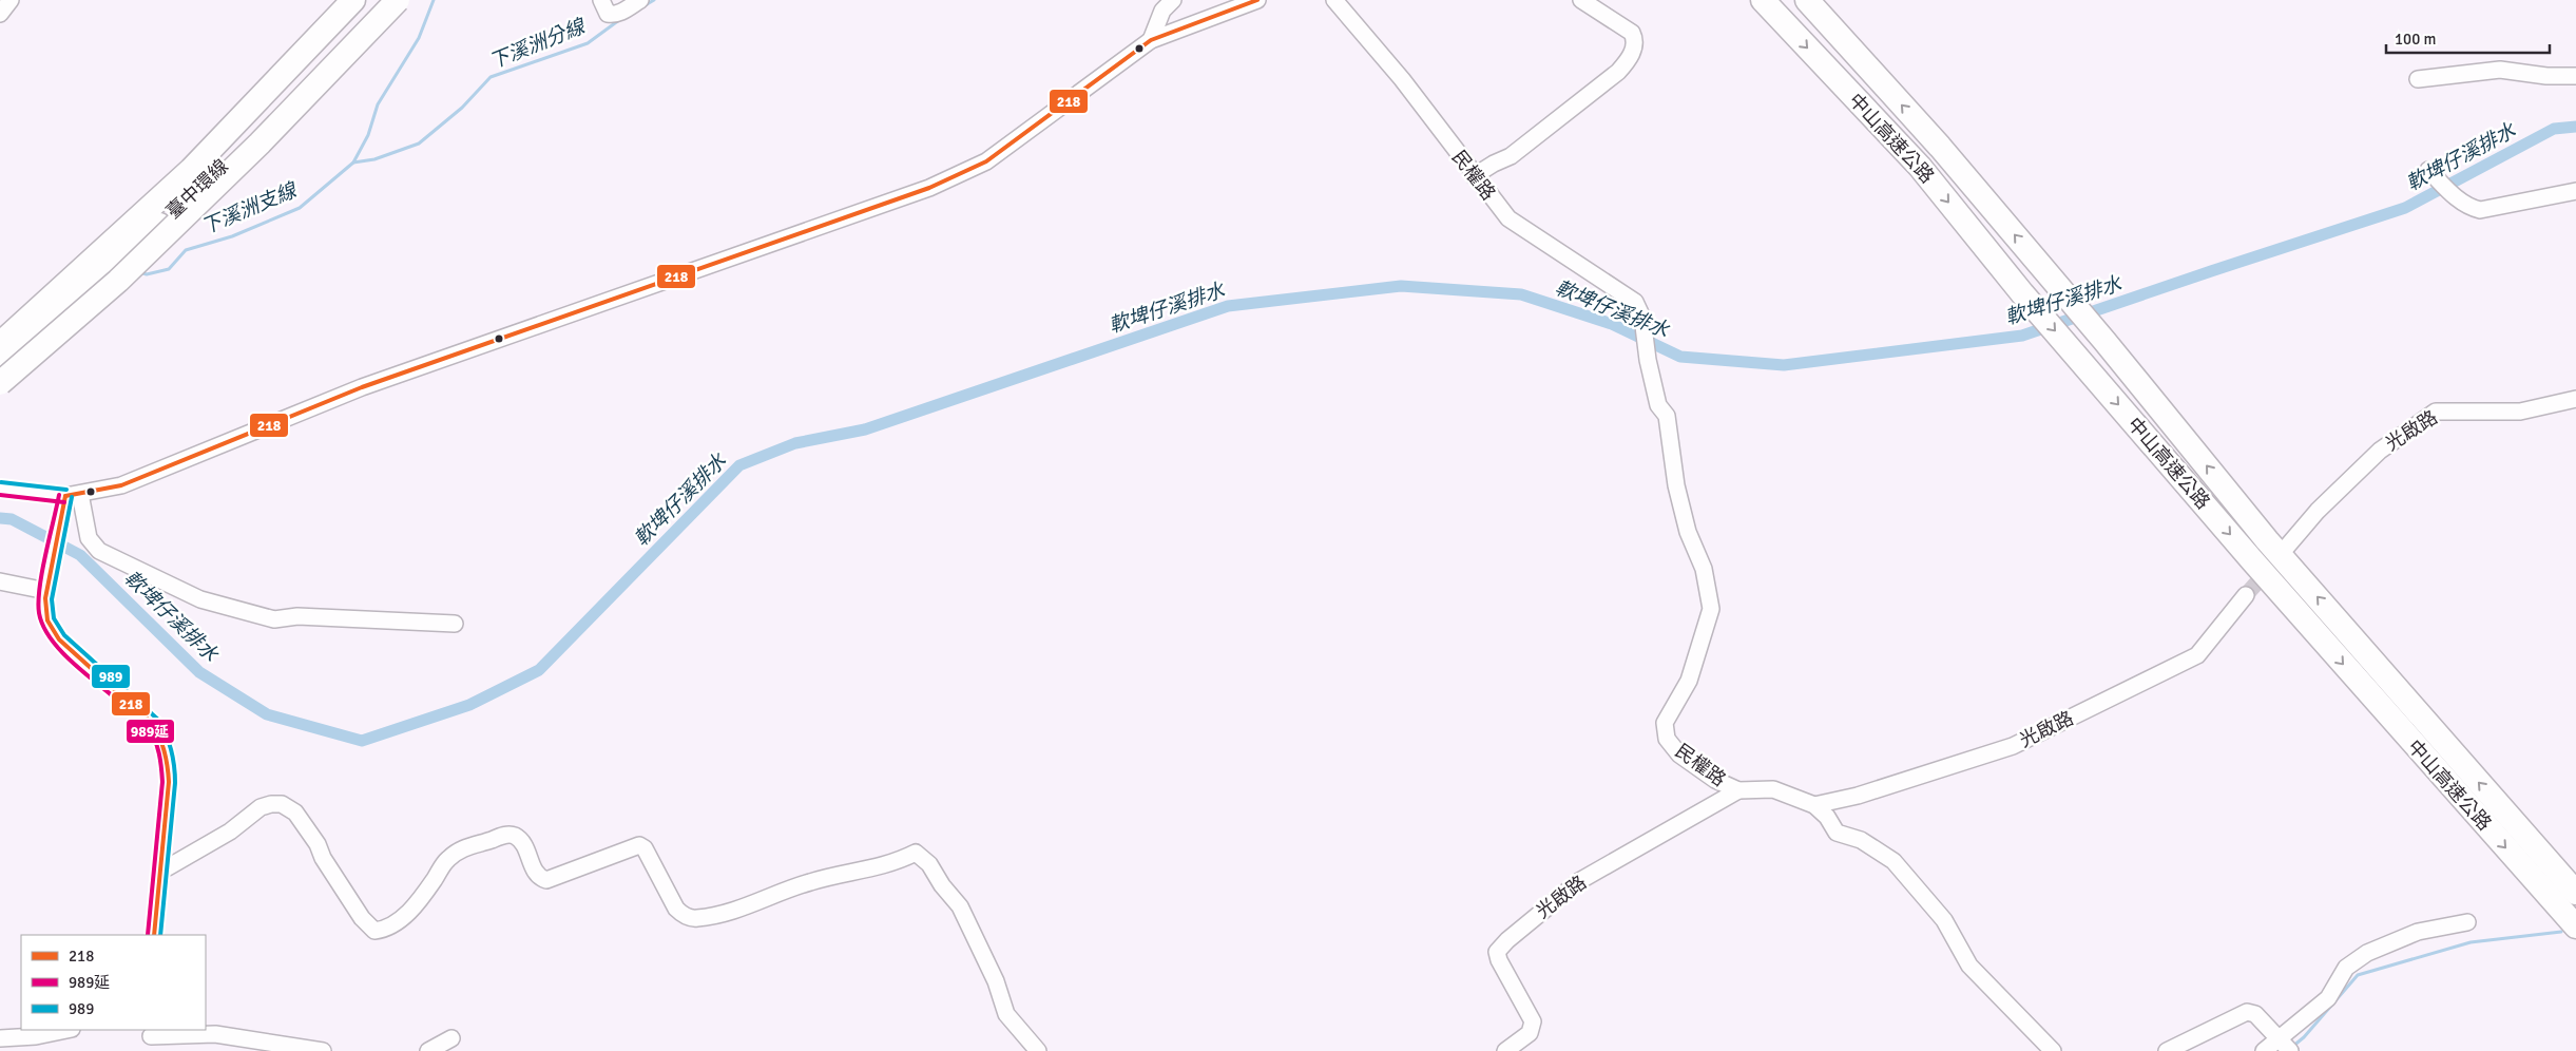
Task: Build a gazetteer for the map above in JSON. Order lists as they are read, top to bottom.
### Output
{
  "streets": {
    "highway": ["中山高速公路", "臺中環線"],
    "street": ["民權路", "光啟路"]
  },
  "crossings": [
    ["民權路", "光啟路"]
  ],
  "water": ["下溪洲分線", "軟埤仔溪排水", "下溪洲支線"],
  "lines": ["transit line 218", "transit line 989", "transit line 989延"],
  "legend": ["218", "989延", "989"],
  "scale_bar": "100 m"
}
